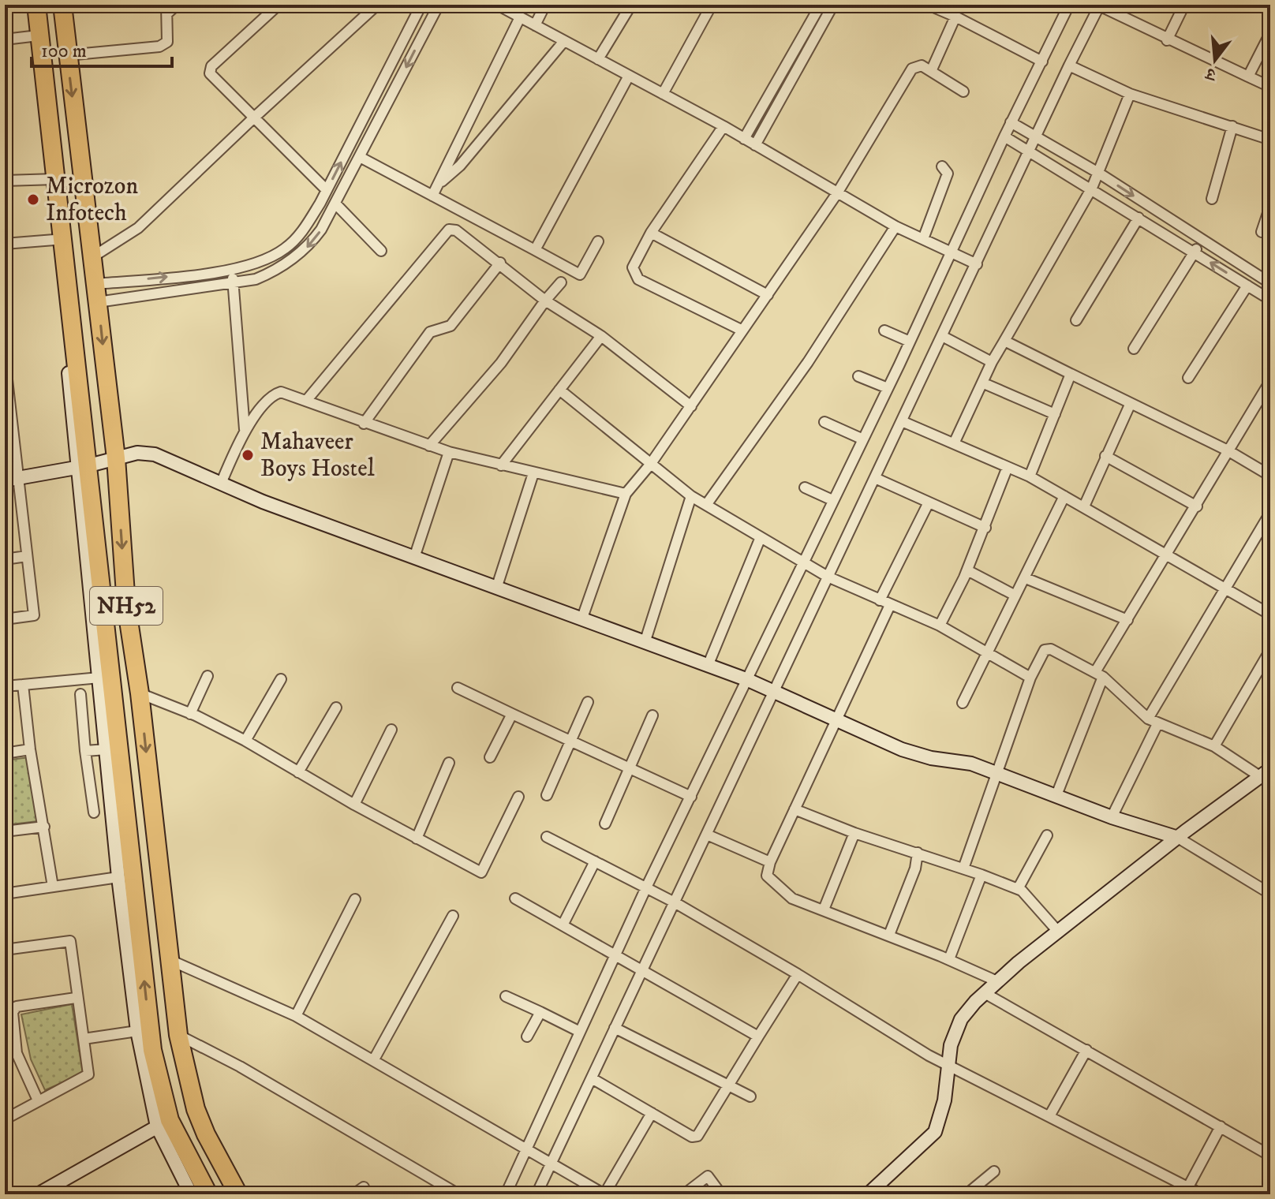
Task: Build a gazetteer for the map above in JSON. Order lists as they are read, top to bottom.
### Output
{
  "streets": {
    "highway": ["NH52"]
  },
  "places": ["Microzon Infotech", "Mahaveer Boys Hostel"],
  "scale_bar": "100 m",
  "north": "bottom"
}
